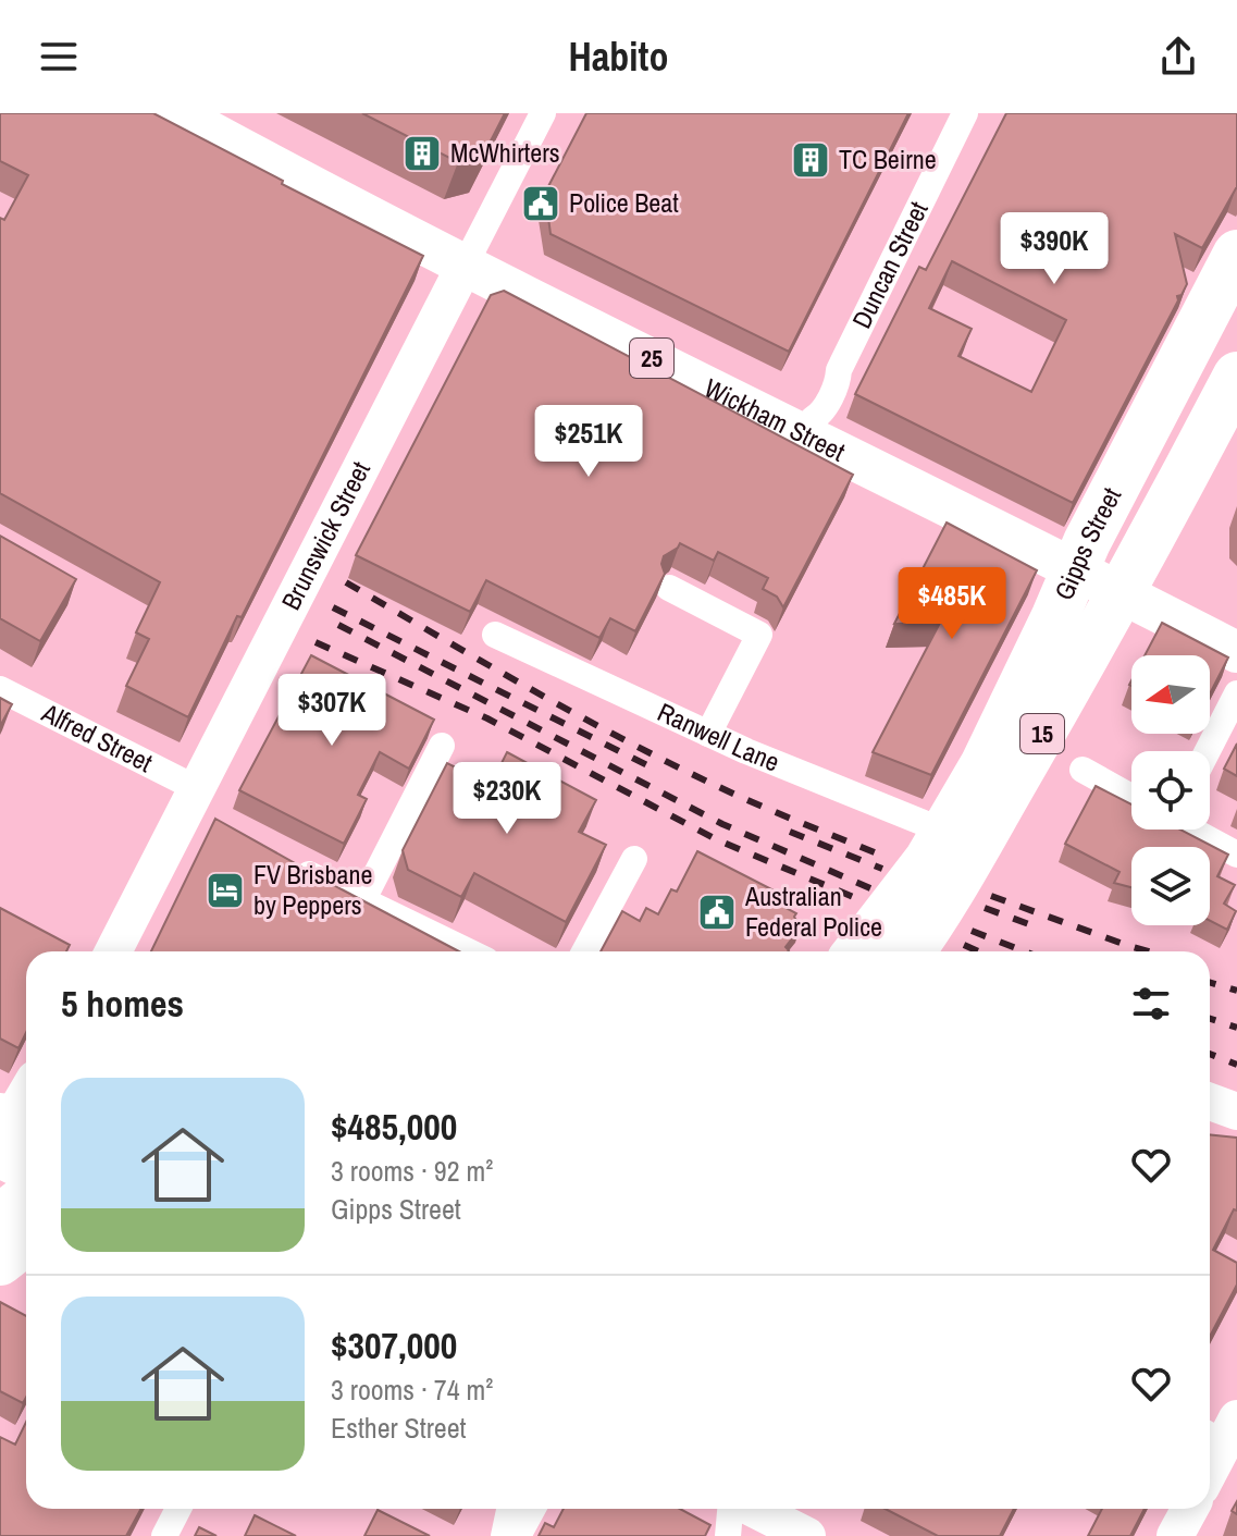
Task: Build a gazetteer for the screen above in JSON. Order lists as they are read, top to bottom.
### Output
{
  "streets": {
    "highway": ["Gipps Street", "15"],
    "main road": ["25", "Wickham Street"],
    "street": [
      "Duncan Street",
      "Brunswick Street",
      "Ranwell Lane",
      "Alfred Street"
    ]
  },
  "crossings": [
    ["Duncan Street", "Wickham Street"],
    ["Wickham Street", "Brunswick Street"],
    ["Wickham Street", "Gipps Street"],
    ["Brunswick Street", "Alfred Street"],
    ["Gipps Street", "Ranwell Lane"]
  ],
  "places": {
    "building": ["McWhirters", "TC Beirne"],
    "public building": ["Police Beat", "Australian Federal Police"],
    "hotel": ["FV Brisbane by Peppers"]
  },
  "north": "left",
  "page": {
    "header": "Habito",
    "price": [
      "$390K",
      "$251K",
      "$485K",
      "$307K",
      "$230K"
    ],
    "heading": "5 homes",
    "list": [
      {
        "name": "$485,000",
        "note": "3 rooms · 92 m² · Gipps Street"
      },
      {
        "name": "$307,000",
        "note": "3 rooms · 74 m² · Esther Street"
      }
    ]
  }
}
